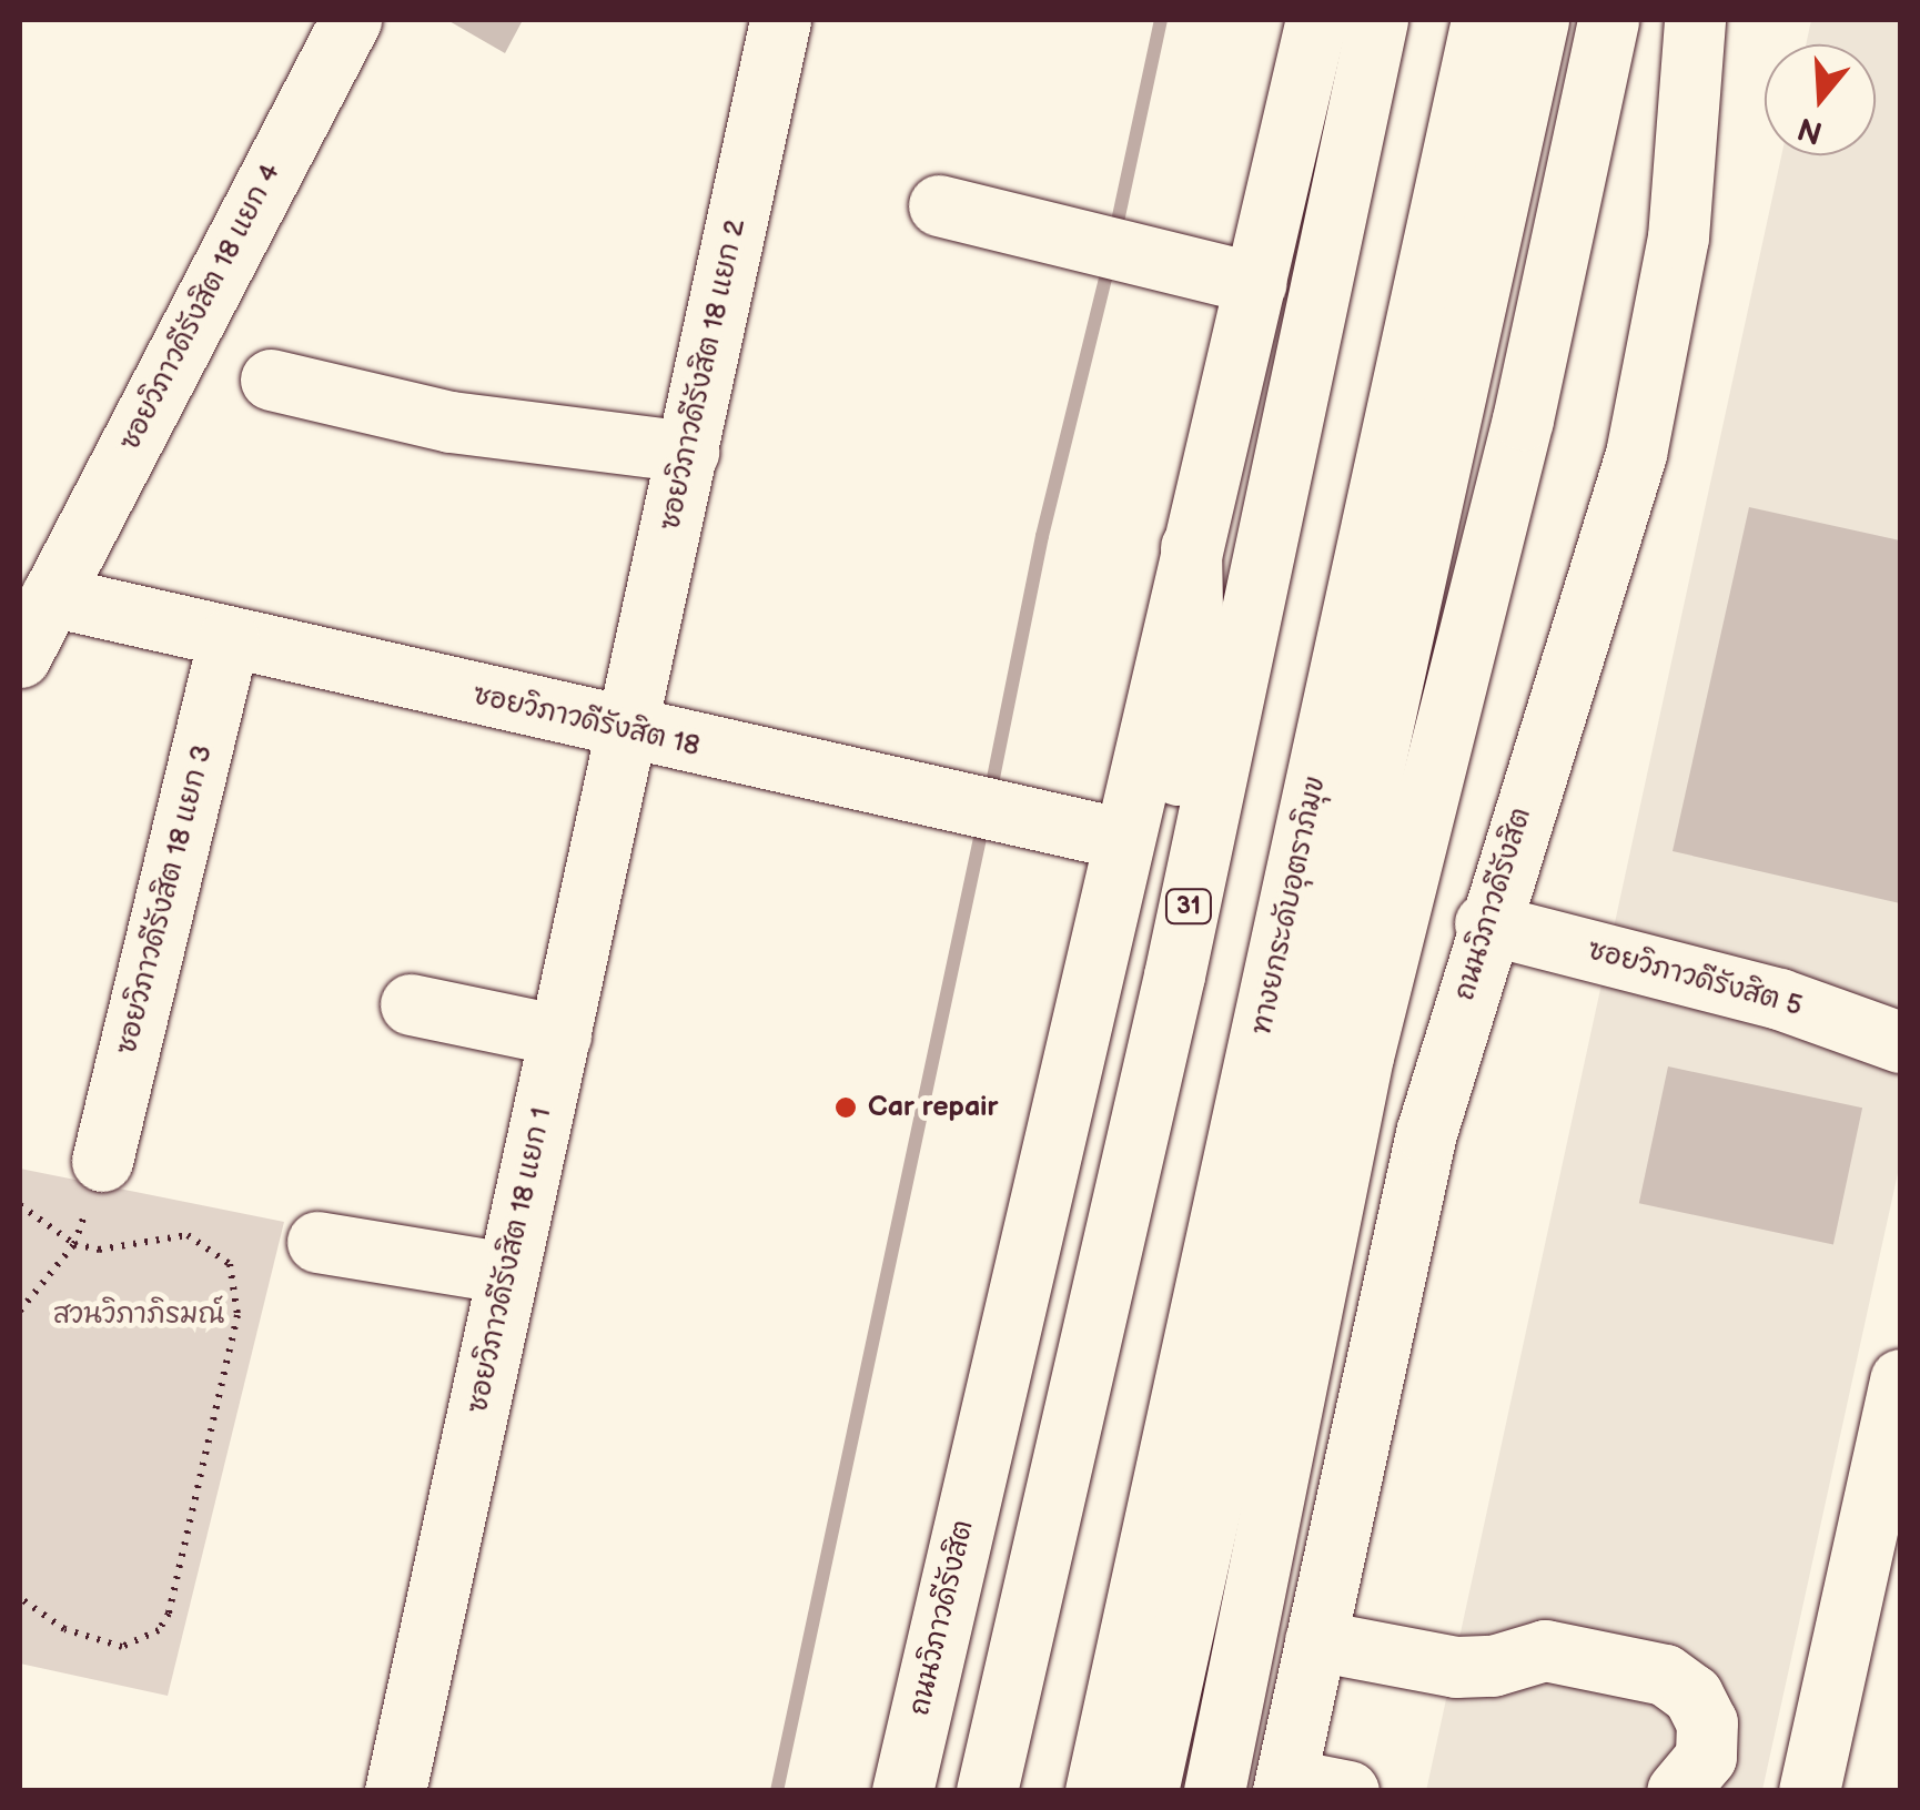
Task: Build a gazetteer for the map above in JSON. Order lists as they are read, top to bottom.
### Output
{
  "streets": {
    "main road": [
      "ซอยวิภาวดีรังสิต 18 แยก 4",
      "ซอยวิภาวดีรังสิต 18 แยก 2",
      "ซอยวิภาวดีรังสิต 18",
      "ซอยวิภาวดีรังสิต 18 แยก 3",
      "ถนนวิภาวดีรังสิต",
      "ทางยกระดับอุตราภิมุข",
      "31",
      "ซอยวิภาวดีรังสิต 5",
      "ซอยวิภาวดีรังสิต 18 แยก 1"
    ]
  },
  "crossings": [
    ["ซอยวิภาวดีรังสิต 18 แยก 4", "ซอยวิภาวดีรังสิต 18"],
    ["ซอยวิภาวดีรังสิต 18 แยก 2", "ซอยวิภาวดีรังสิต 18"],
    ["ซอยวิภาวดีรังสิต 18 แยก 2", "ซอยวิภาวดีรังสิต 18 แยก 1"],
    ["ซอยวิภาวดีรังสิต 18", "ซอยวิภาวดีรังสิต 18 แยก 3"],
    ["ซอยวิภาวดีรังสิต 18", "ถนนวิภาวดีรังสิต"],
    ["ซอยวิภาวดีรังสิต 18", "ซอยวิภาวดีรังสิต 18 แยก 1"],
    ["ถนนวิภาวดีรังสิต", "ซอยวิภาวดีรังสิต 5"]
  ],
  "parks": ["สวนวิภาภิรมณ์"],
  "places": ["Car repair"],
  "north": "bottom"
}
